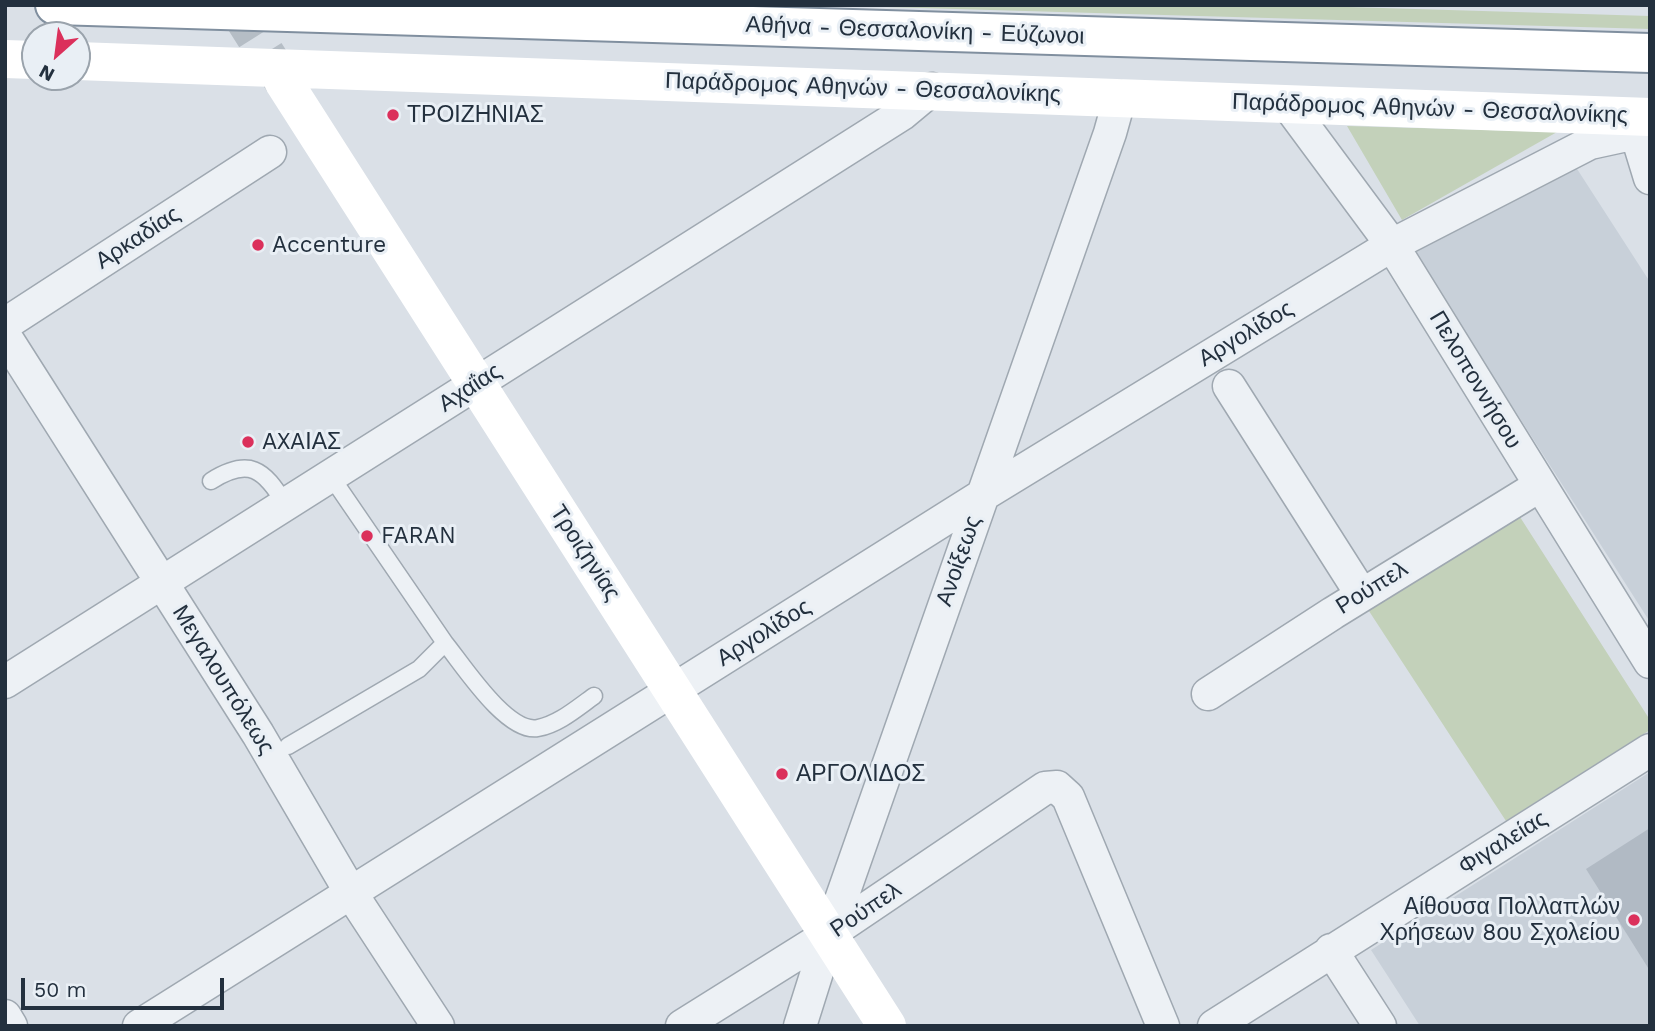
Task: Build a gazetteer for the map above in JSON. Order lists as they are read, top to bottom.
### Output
{
  "streets": {
    "main road": ["Αθήνα - Θεσσαλονίκη - Εύζωνοι", "Παράδρομος Αθηνών - Θεσσαλονίκης", "Τροιζηνίας"],
    "street": [
      "Αρκαδίας",
      "Αργολίδος",
      "Πελοποννήσου",
      "Αχαΐας",
      "Ανοίξεως",
      "Ρούπελ",
      "Μεγαλουπόλεως",
      "Φιγαλείας"
    ]
  },
  "crossings": [
    ["Παράδρομος Αθηνών - Θεσσαλονίκης", "Αργολίδος"],
    ["Παράδρομος Αθηνών - Θεσσαλονίκης", "Πελοποννήσου"],
    ["Παράδρομος Αθηνών - Θεσσαλονίκης", "Αχαΐας"],
    ["Παράδρομος Αθηνών - Θεσσαλονίκης", "Ανοίξεως"],
    ["Αργολίδος", "Πελοποννήσου"],
    ["Αργολίδος", "Τροιζηνίας"],
    ["Αργολίδος", "Ανοίξεως"],
    ["Αργολίδος", "Μεγαλουπόλεως"],
    ["Πελοποννήσου", "Ρούπελ"],
    ["Αχαΐας", "Τροιζηνίας"],
    ["Αχαΐας", "Μεγαλουπόλεως"],
    ["Τροιζηνίας", "Ανοίξεως"],
    ["Τροιζηνίας", "Ρούπελ"],
    ["Ανοίξεως", "Ρούπελ"]
  ],
  "places": [
    "ΤΡΟΙΖΗΝΙΑΣ",
    "Accenture",
    "AXAΙΑΣ",
    "FARAN",
    "ΑΡΓΟΛΙΔΟΣ",
    "Αίθουσα Πολλαπλών Χρήσεων 8ου Σχολείου"
  ],
  "scale_bar": "50 m",
  "north": "bottom left"
}
